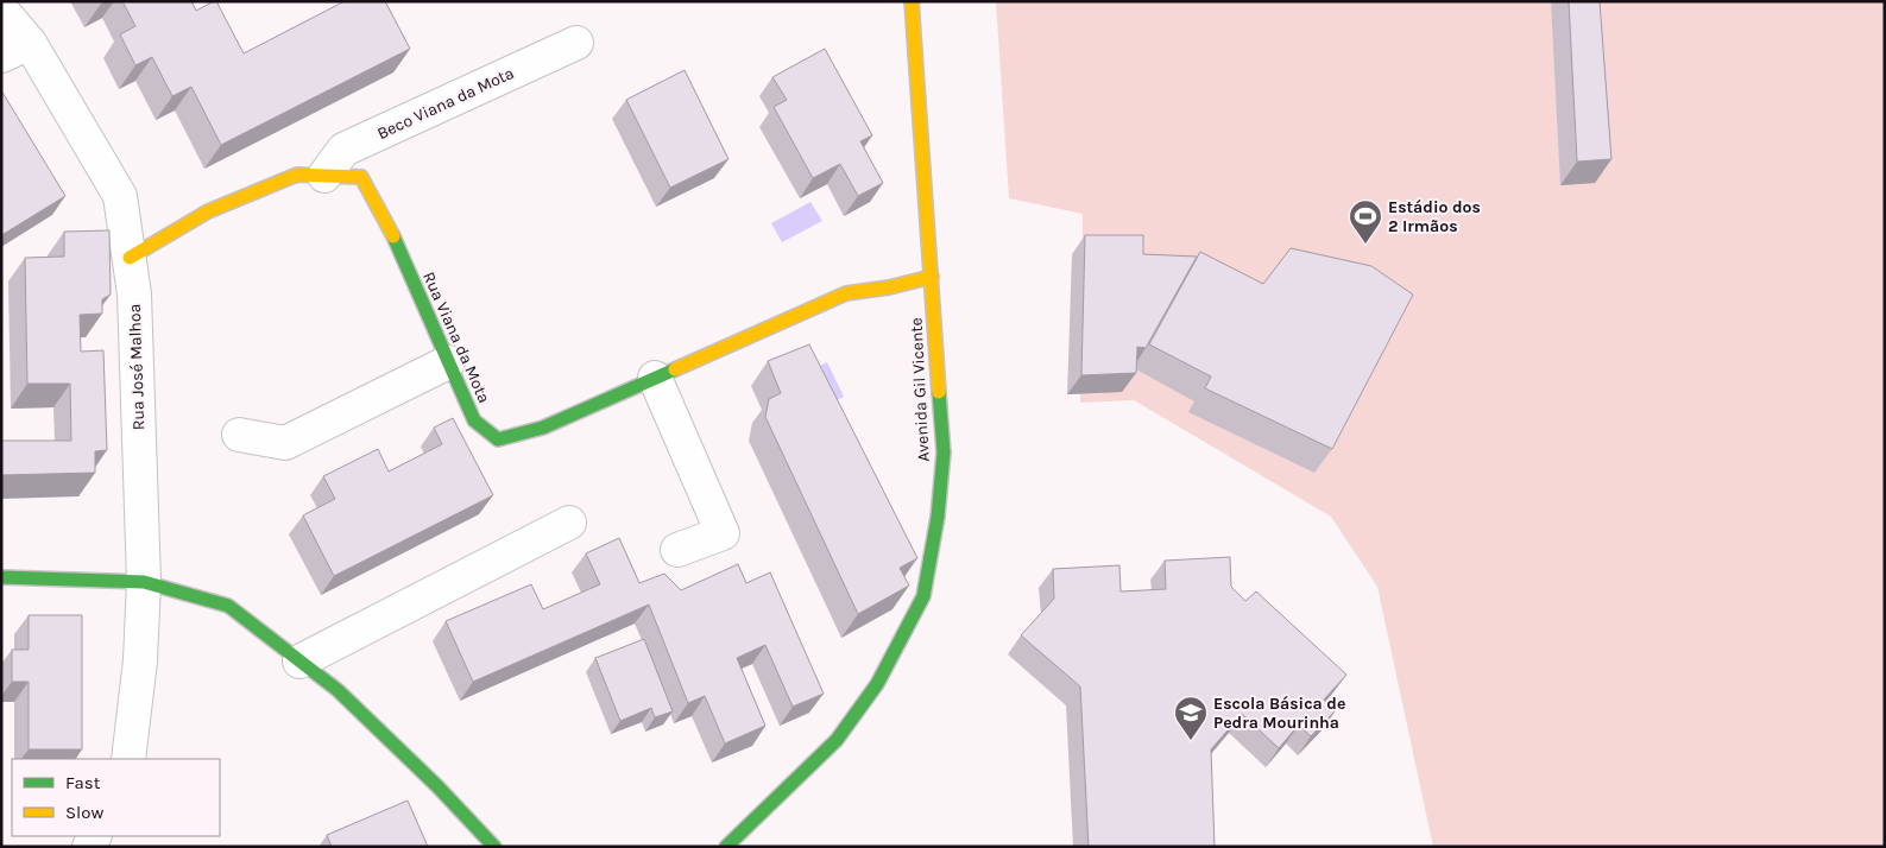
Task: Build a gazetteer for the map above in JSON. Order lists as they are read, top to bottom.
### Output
{
  "streets": {
    "street": [
      "Beco Viana da Mota",
      "Rua Viana da Mota",
      "Rua José Malhoa",
      "Avenida Gil Vicente"
    ]
  },
  "crossings": [
    ["Beco Viana da Mota", "Rua Viana da Mota"],
    ["Rua Viana da Mota", "Rua José Malhoa"],
    ["Rua Viana da Mota", "Avenida Gil Vicente"]
  ],
  "places": {
    "sports": ["Estádio dos 2 Irmãos"],
    "school or university": ["Escola Básica de Pedra Mourinha"]
  },
  "legend": ["Fast", "Slow"]
}
